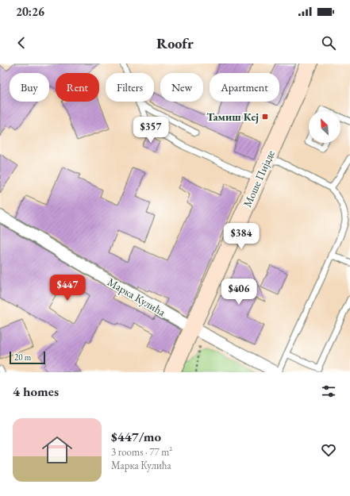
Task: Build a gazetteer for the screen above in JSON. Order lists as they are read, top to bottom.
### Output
{
  "streets": {
    "main road": ["Моше Пијаде"],
    "street": ["Марка Кулића"]
  },
  "crossings": [
    ["Моше Пијаде", "Марка Кулића"]
  ],
  "places": {
    "transit": ["Тамиш Кеј"]
  },
  "scale_bar": "20 m",
  "north": "top left",
  "page": {
    "status": "20:26",
    "header": "Roofr",
    "chip": [
      "Buy",
      "Rent",
      "Filters",
      "New",
      "Apartment"
    ],
    "price": [
      "$357",
      "$384",
      "$447",
      "$406"
    ],
    "scale": "20 m",
    "heading": "4 homes",
    "list": [
      {
        "name": "$447/mo",
        "note": "3 rooms · 77 m² · Марка Кулића"
      }
    ]
  }
}
